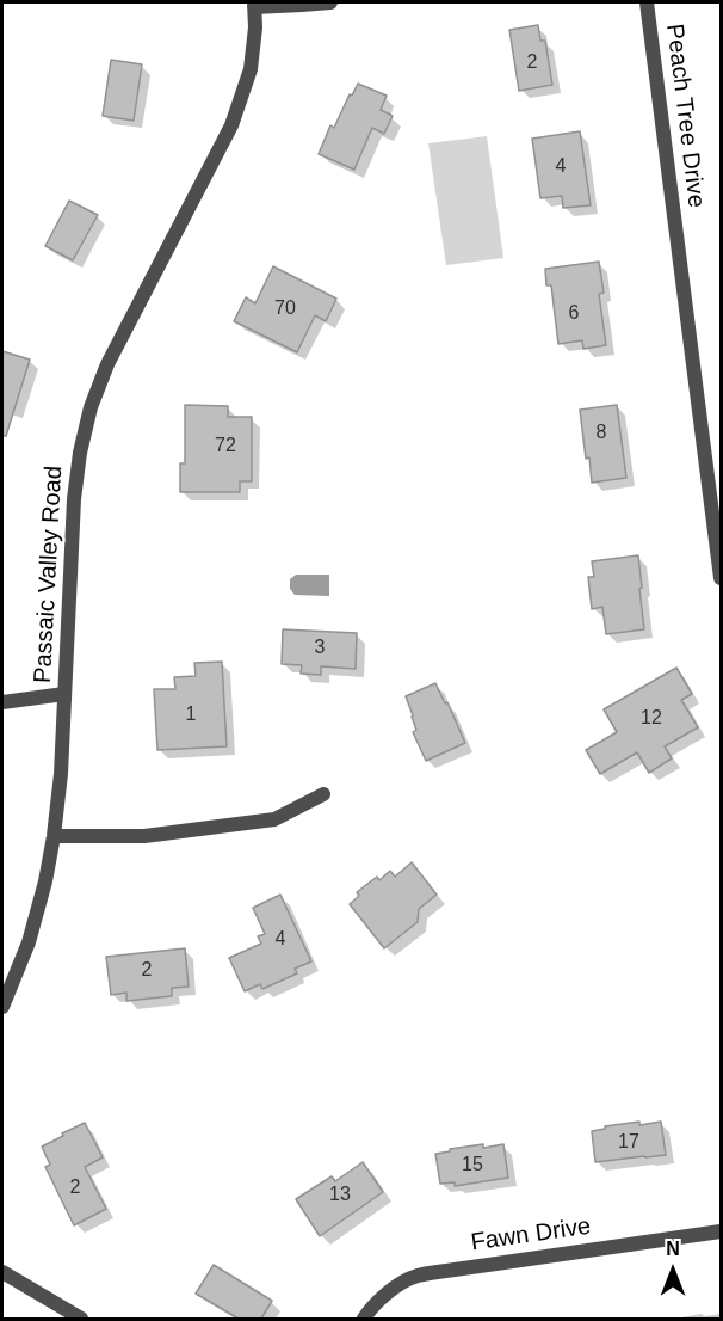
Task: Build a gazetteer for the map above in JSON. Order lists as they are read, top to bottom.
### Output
{
  "streets": {
    "street": ["Peach Tree Drive", "Passaic Valley Road", "Fawn Drive"]
  },
  "house_numbers": [
    "2",
    "4",
    "70",
    "6",
    "8",
    "72",
    "3",
    "1",
    "12",
    "4",
    "2",
    "17",
    "15",
    "2",
    "13"
  ],
  "north": "top"
}
